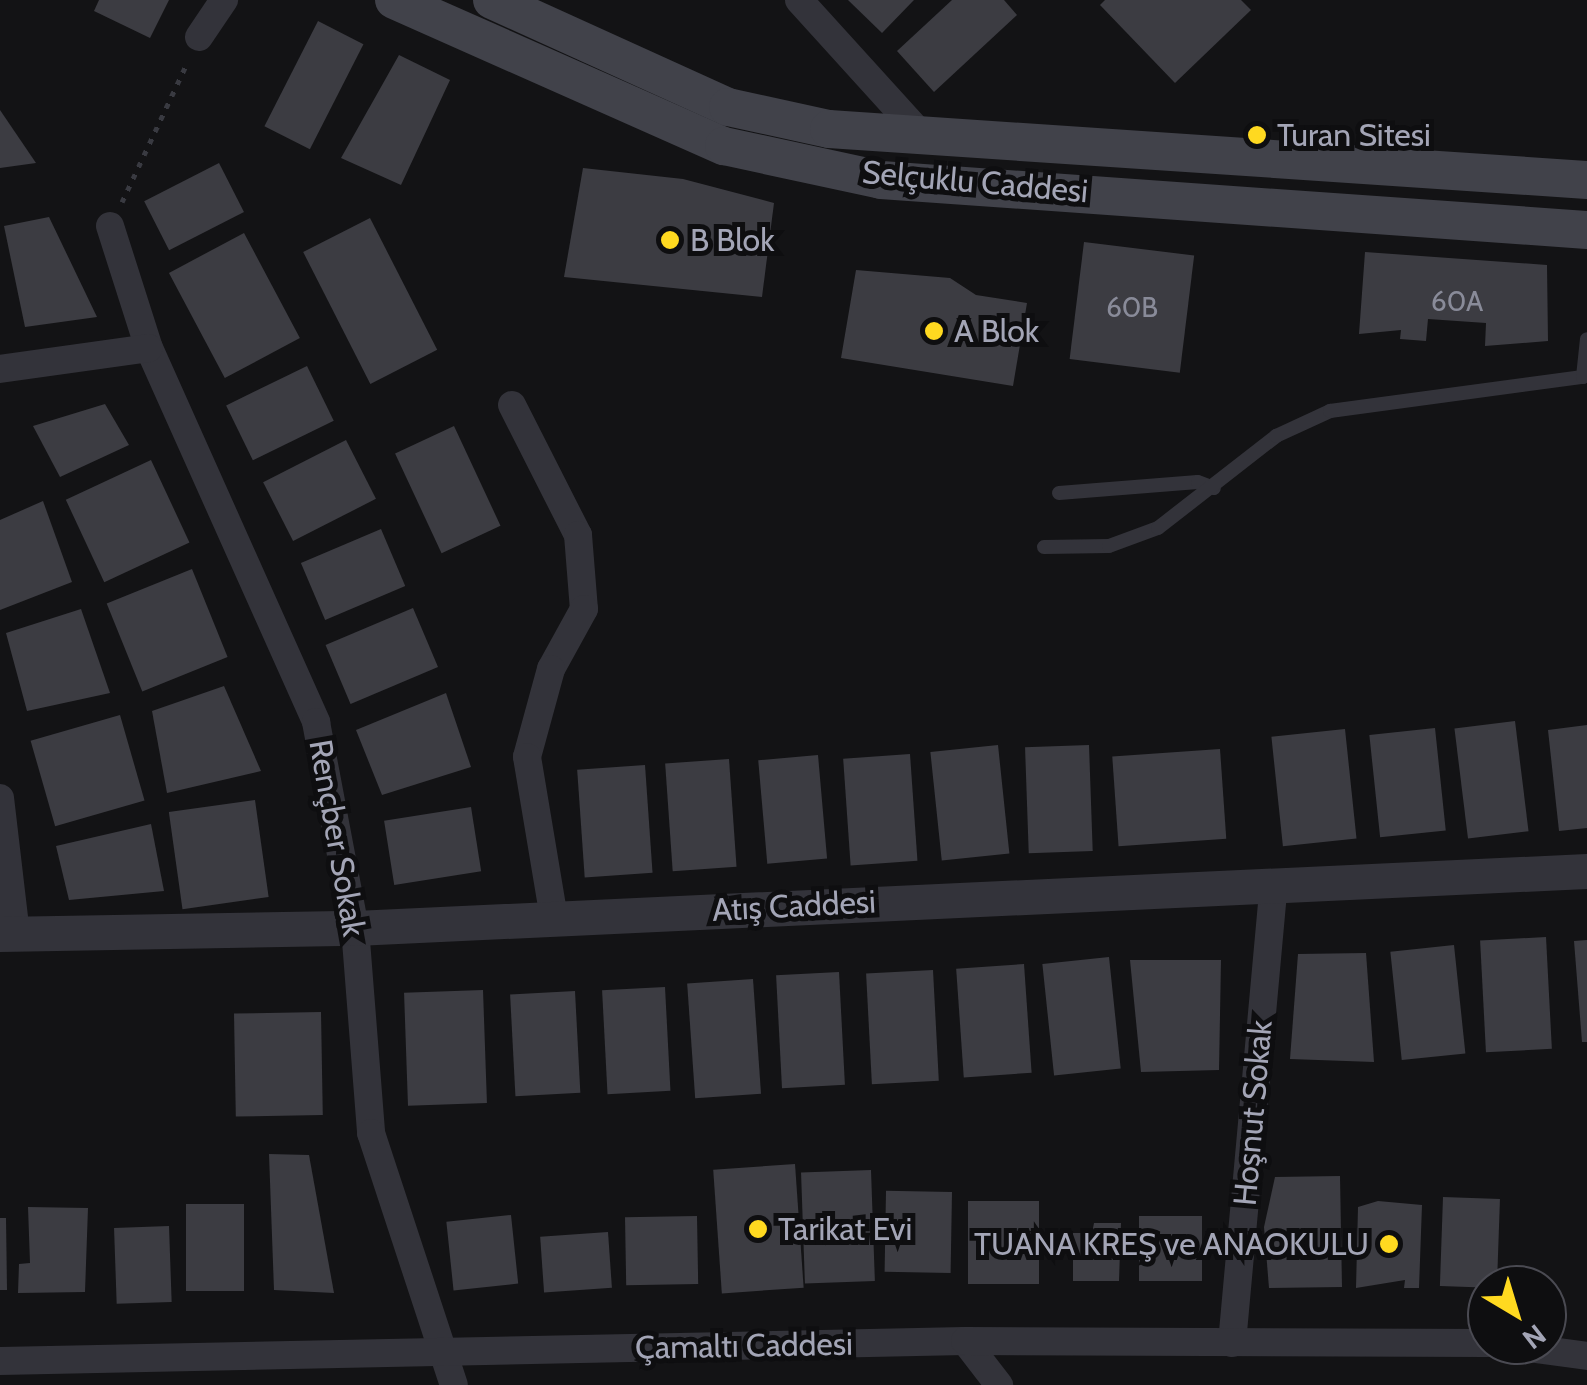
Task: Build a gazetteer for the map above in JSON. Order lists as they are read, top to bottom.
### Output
{
  "streets": {
    "main road": ["Selçuklu Caddesi"],
    "street": [
      "Rençber Sokak",
      "Atış Caddesi",
      "Hoşnut Sokak",
      "Çamaltı Caddesi"
    ]
  },
  "crossings": [
    ["Rençber Sokak", "Atış Caddesi"],
    ["Rençber Sokak", "Çamaltı Caddesi"],
    ["Atış Caddesi", "Hoşnut Sokak"],
    ["Hoşnut Sokak", "Çamaltı Caddesi"]
  ],
  "places": [
    "Turan Sitesi",
    "B Blok",
    "A Blok",
    "Tarikat Evi",
    "TUANA KREŞ ve ANAOKULU"
  ],
  "house_numbers": ["60A", "60B"],
  "north": "bottom right"
}
